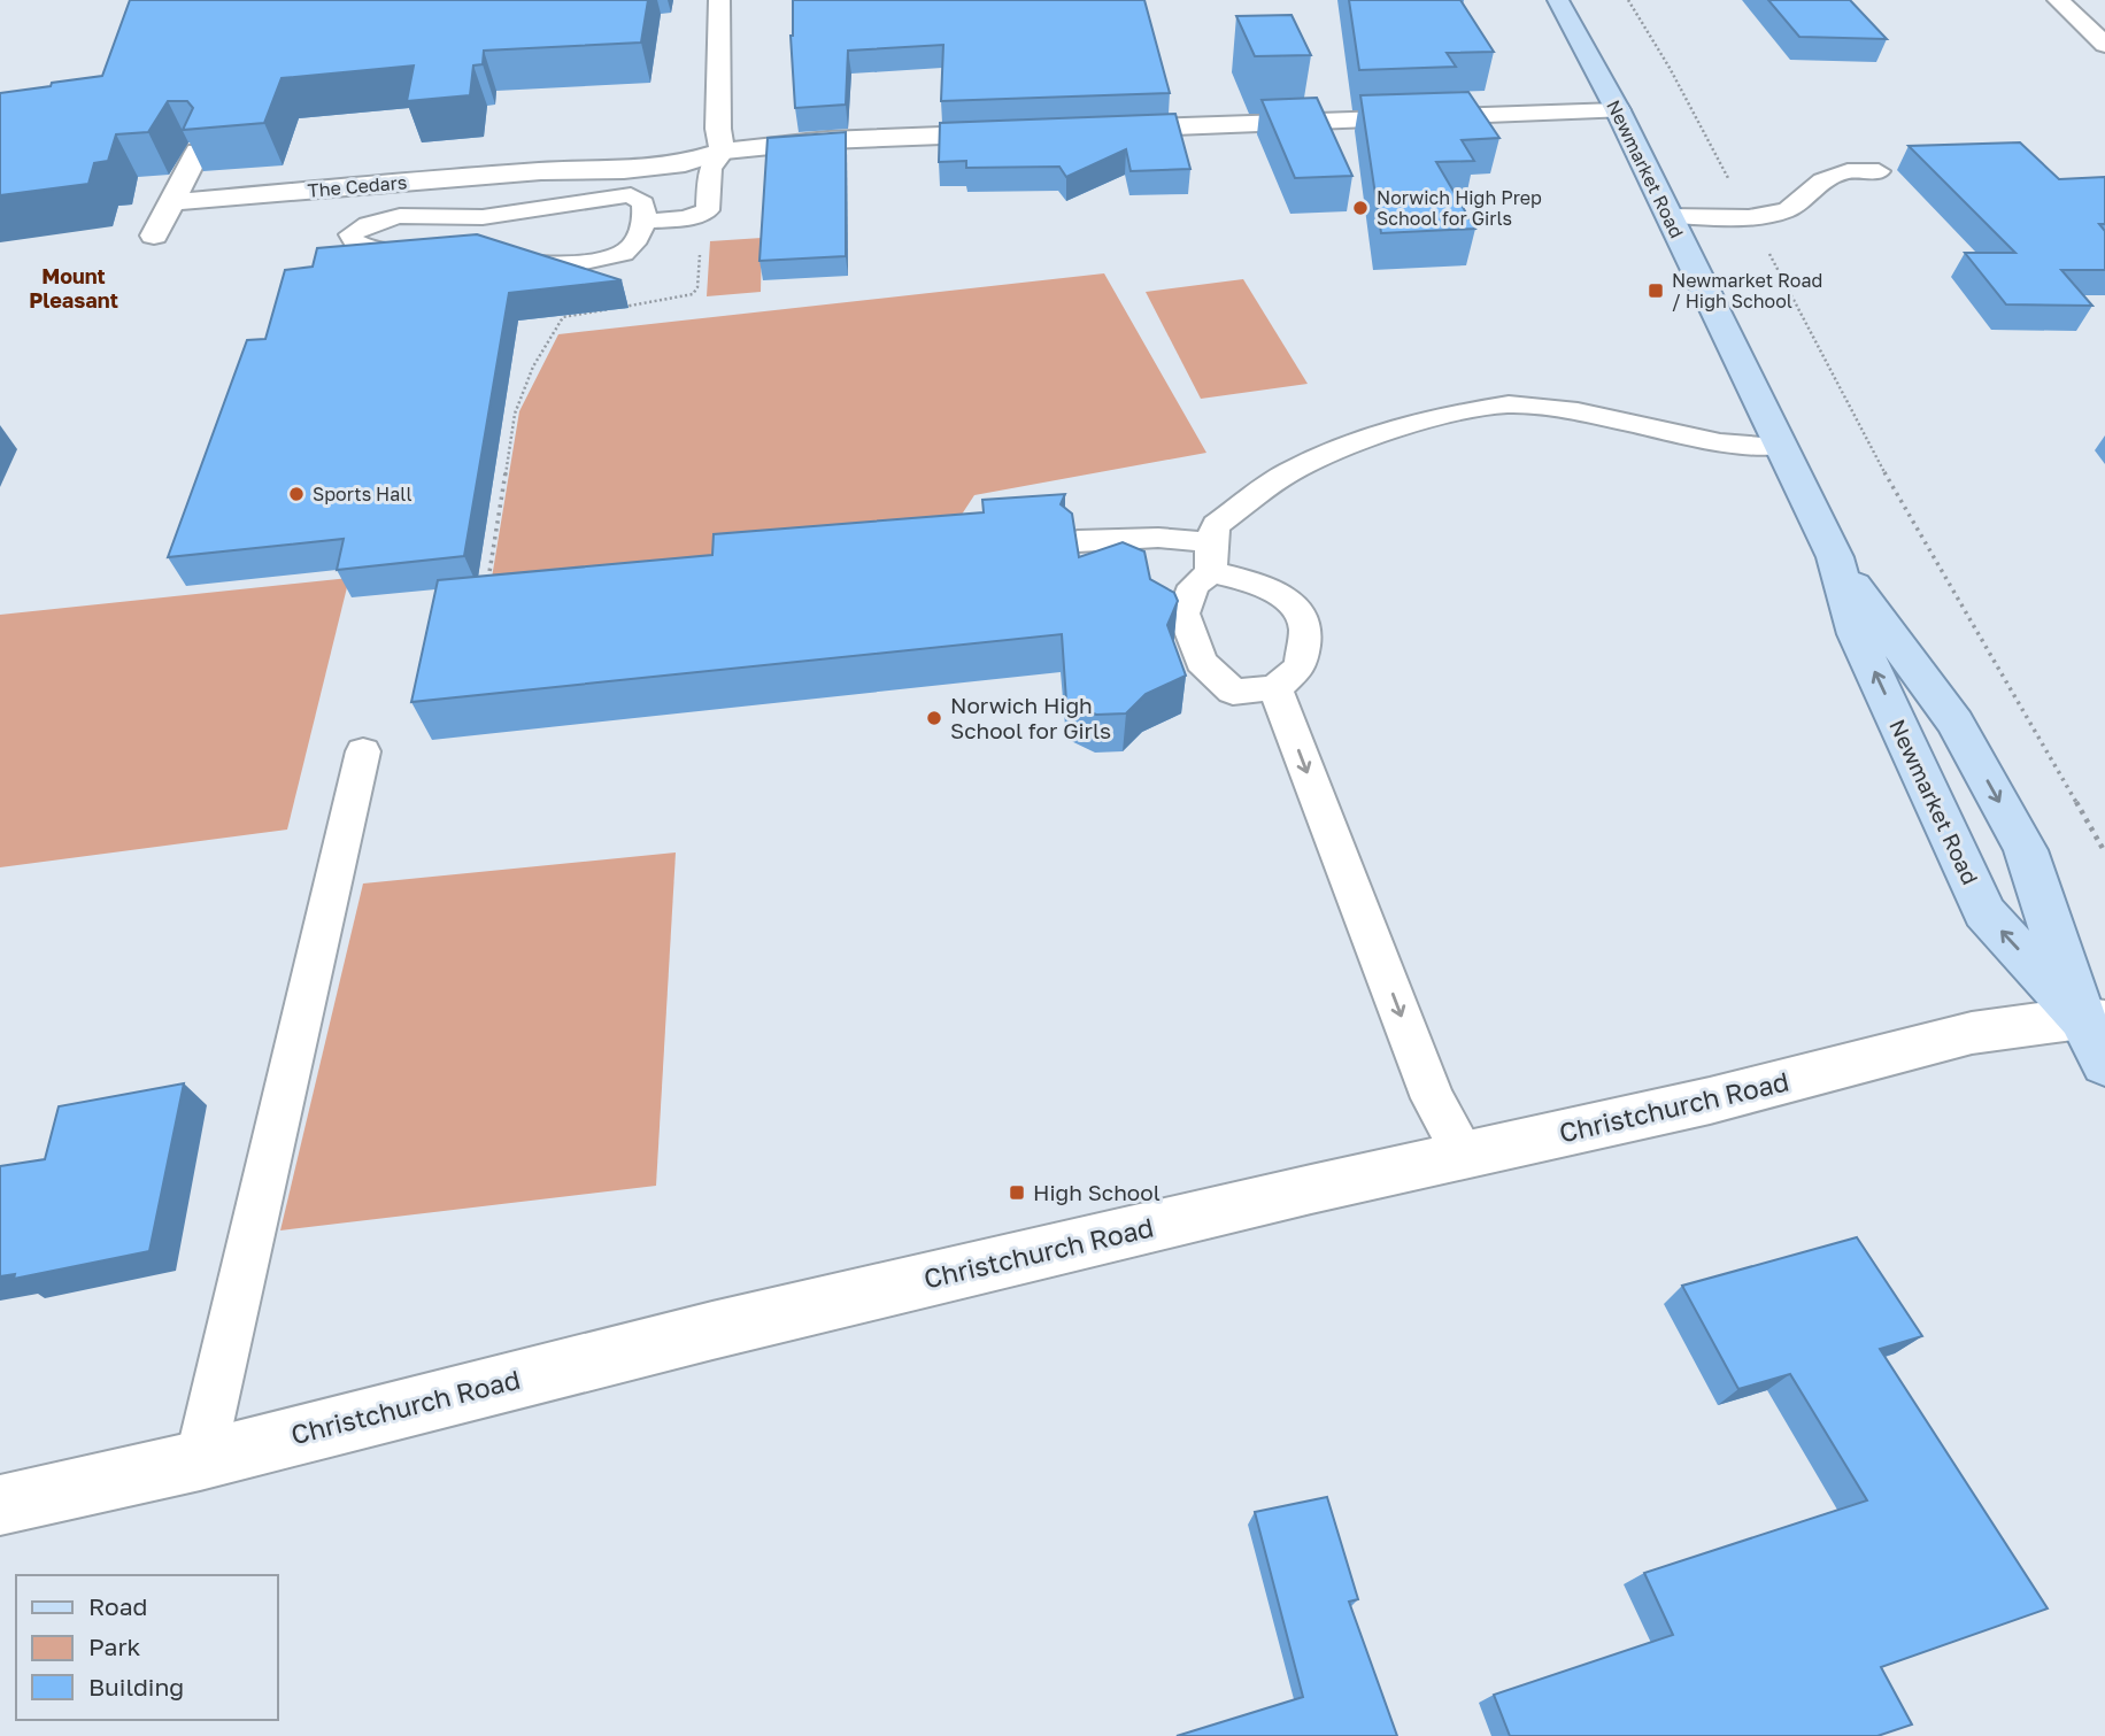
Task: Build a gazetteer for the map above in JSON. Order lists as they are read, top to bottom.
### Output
{
  "streets": {
    "main road": ["Newmarket Road"],
    "street": ["The Cedars", "Christchurch Road"]
  },
  "crossings": [
    ["Newmarket Road", "Christchurch Road"]
  ],
  "districts": ["Mount Pleasant"],
  "places": {
    "other": ["Norwich High Prep School for Girls", "Sports Hall", "Norwich High School for Girls"],
    "transit": ["Newmarket Road / High School", "High School"]
  },
  "legend": ["Road", "Park", "Building"]
}
